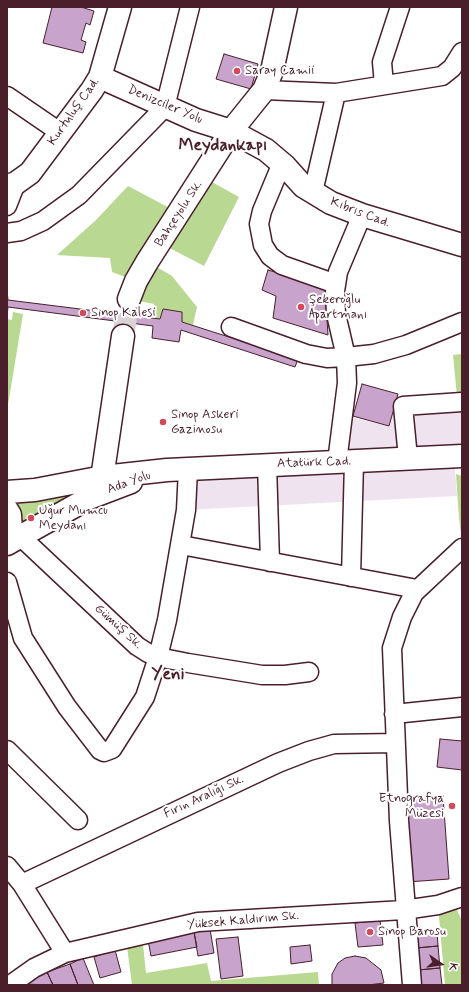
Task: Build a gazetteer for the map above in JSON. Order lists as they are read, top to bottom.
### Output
{
  "streets": {
    "street": [
      "Denizciler Yolu",
      "Kurtuluş Cad.",
      "Kıbrıs Cad.",
      "Bahçeyolu Sk.",
      "Atatürk Cad.",
      "Ada Yolu",
      "Gümüş Sk.",
      "Fırın Aralığı Sk.",
      "Yüksek Kaldırım Sk."
    ]
  },
  "crossings": [
    ["Denizciler Yolu", "Kurtuluş Cad."],
    ["Denizciler Yolu", "Kıbrıs Cad."],
    ["Denizciler Yolu", "Bahçeyolu Sk."],
    ["Kıbrıs Cad.", "Bahçeyolu Sk."],
    ["Atatürk Cad.", "Ada Yolu"],
    ["Ada Yolu", "Gümüş Sk."]
  ],
  "districts": ["Meydankapı", "Yeni"],
  "places": [
    "Saray Camii",
    "Şekeroğlu Apartmanı",
    "Sinop Kalesi",
    "Sinop Askeri Gazinosu",
    "Uğur Mumcu Meydanı",
    "Etnografya Müzesi",
    "Sinop Barosu"
  ],
  "north": "right"
}
